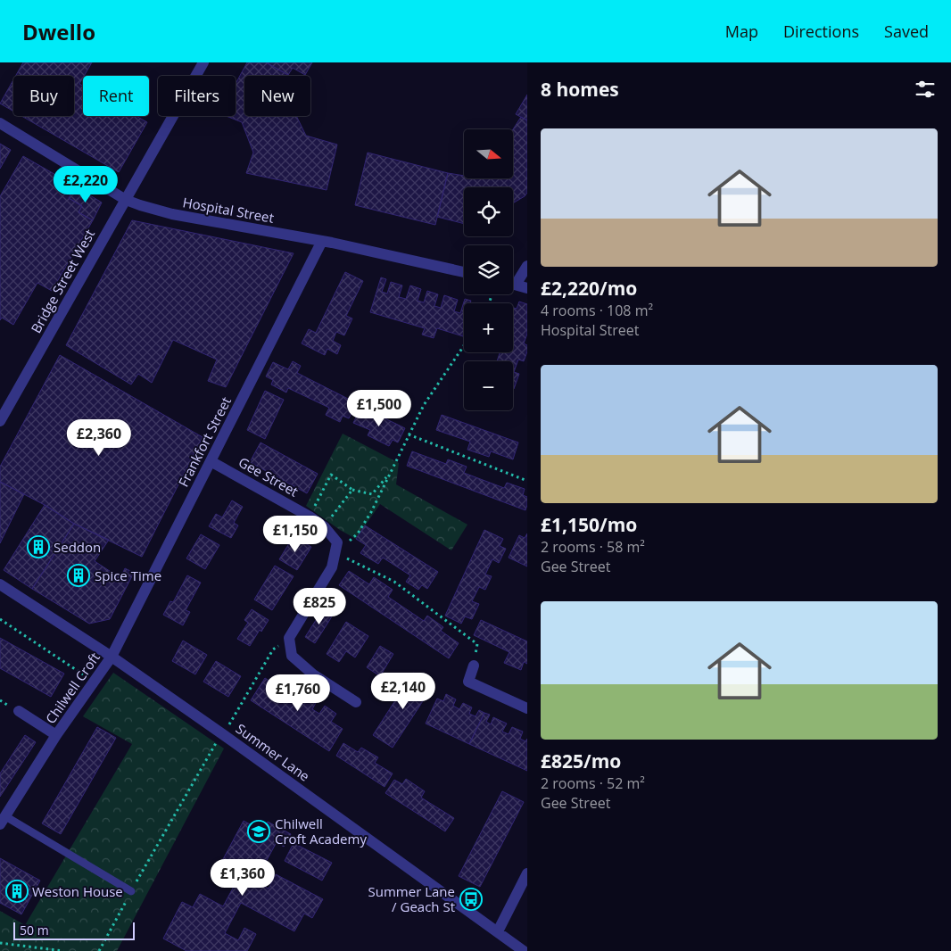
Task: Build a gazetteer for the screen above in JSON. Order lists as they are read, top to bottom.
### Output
{
  "streets": {
    "street": [
      "Hospital Street",
      "Bridge Street West",
      "Frankfort Street",
      "Gee Street",
      "Chilwell Croft",
      "Summer Lane"
    ]
  },
  "crossings": [
    ["Hospital Street", "Bridge Street West"],
    ["Hospital Street", "Frankfort Street"],
    ["Frankfort Street", "Gee Street"],
    ["Frankfort Street", "Chilwell Croft"],
    ["Frankfort Street", "Summer Lane"],
    ["Chilwell Croft", "Summer Lane"]
  ],
  "places": {
    "building": ["Seddon", "Spice Time", "Weston House"],
    "school or university": ["Chilwell Croft Academy"],
    "bus stop": ["Summer Lane / Geach St"]
  },
  "scale_bar": "50 m",
  "north": "right",
  "page": {
    "header": "Dwello",
    "nav": ["Map", "Directions", "Saved"],
    "heading": "8 homes",
    "chip": [
      "Buy",
      "Rent",
      "Filters",
      "New"
    ],
    "list": [
      {
        "name": "£2,220/mo",
        "note": "4 rooms · 108 m² · Hospital Street"
      },
      {
        "name": "£1,150/mo",
        "note": "2 rooms · 58 m² · Gee Street"
      },
      {
        "name": "£825/mo",
        "note": "2 rooms · 52 m² · Gee Street"
      }
    ],
    "map_buttons": ["+", "−"],
    "price": [
      "£2,220",
      "£1,500",
      "£2,360",
      "£1,150",
      "£825",
      "£2,140",
      "£1,760",
      "£1,360"
    ],
    "scale": "50 m"
  }
}
